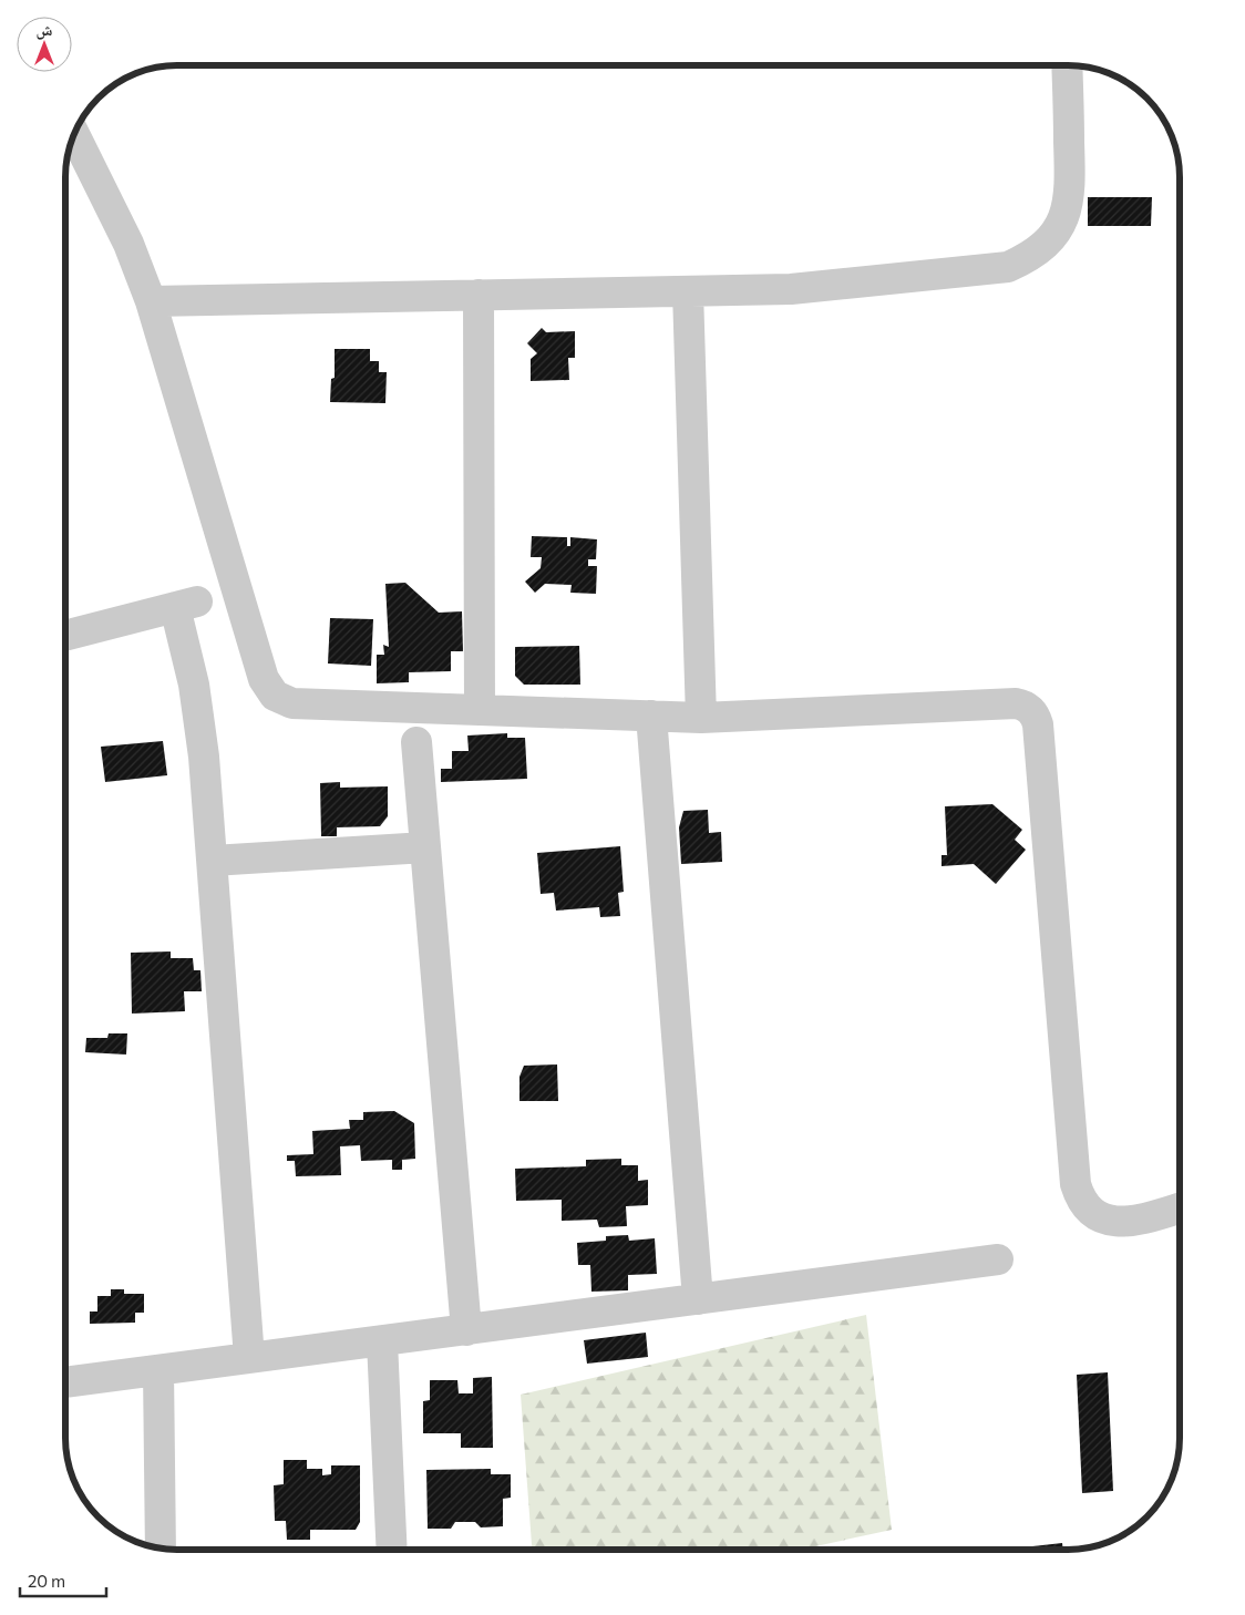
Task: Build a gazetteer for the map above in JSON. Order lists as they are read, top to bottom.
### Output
{
  "scale_bar": "20 m",
  "north": "top"
}
